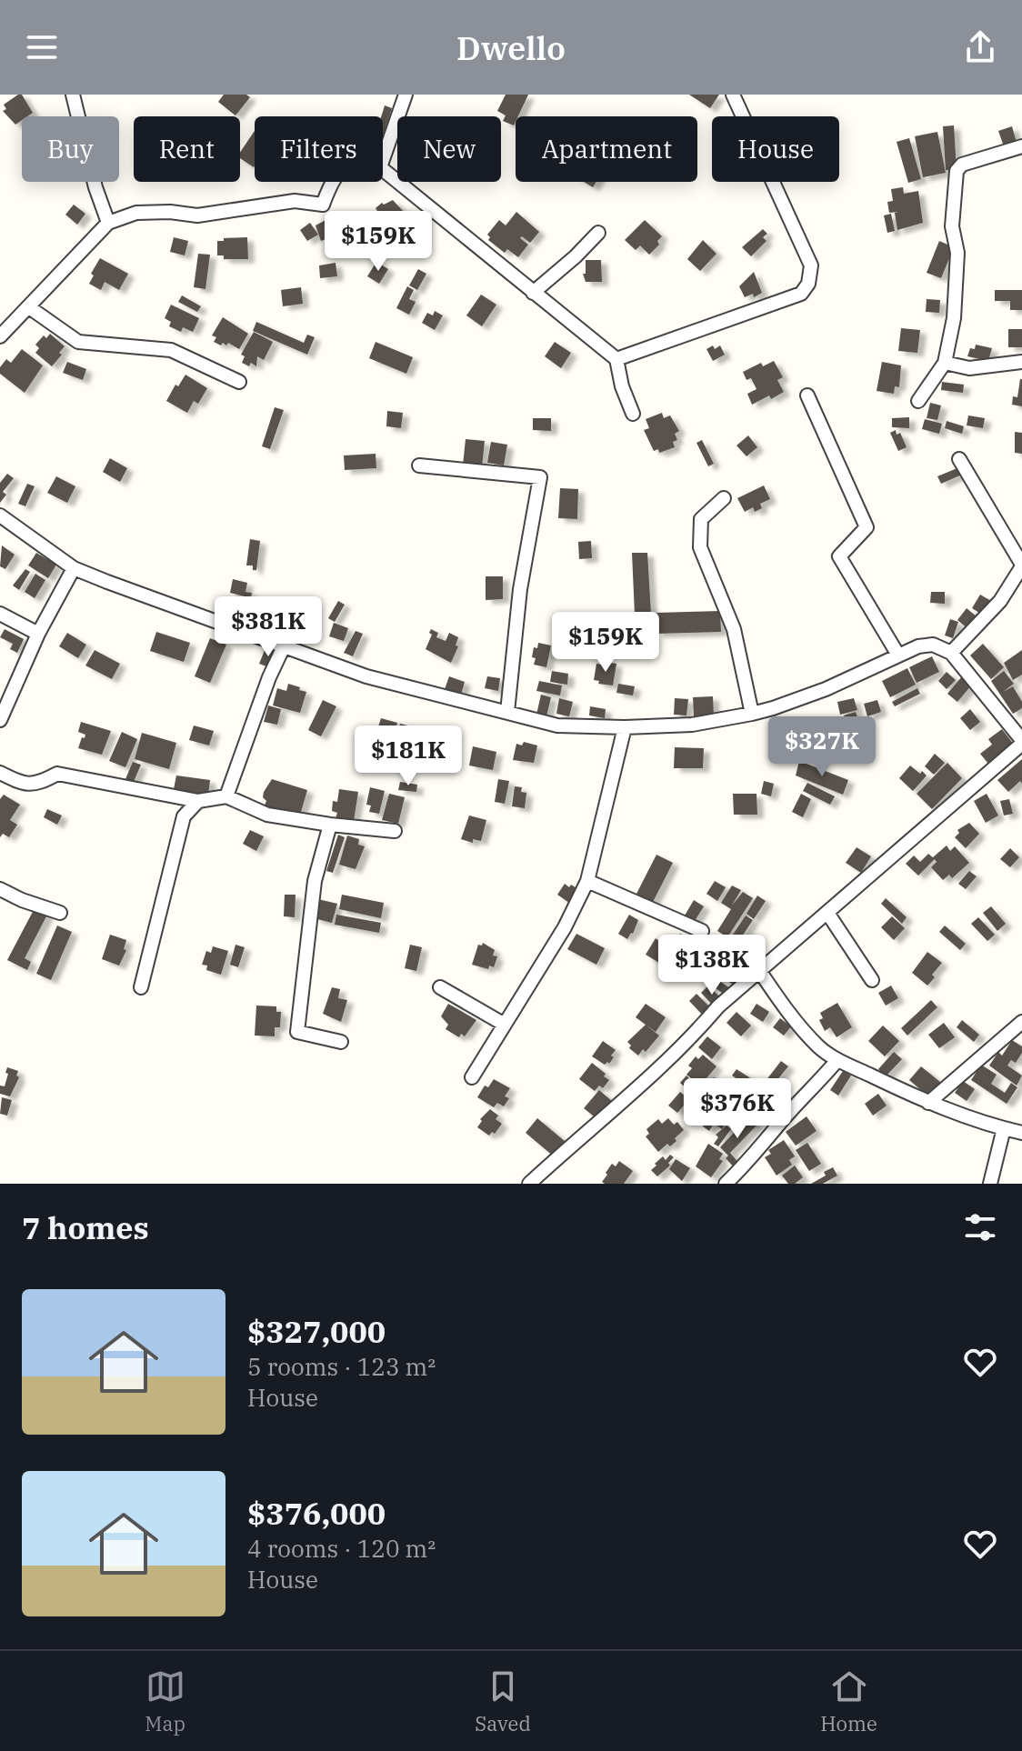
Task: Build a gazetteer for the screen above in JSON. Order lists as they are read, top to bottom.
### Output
{
  "page": {
    "header": "Dwello",
    "chip": [
      "Buy",
      "Rent",
      "Filters",
      "New",
      "Apartment",
      "House"
    ],
    "price": [
      "$159K",
      "$381K",
      "$159K",
      "$327K",
      "$181K",
      "$138K",
      "$376K"
    ],
    "heading": "7 homes",
    "list": [
      {
        "name": "$327,000",
        "note": "5 rooms · 123 m² · House"
      },
      {
        "name": "$376,000",
        "note": "4 rooms · 120 m² · House"
      }
    ],
    "tabs": ["Map", "Saved", "Home"]
  }
}
